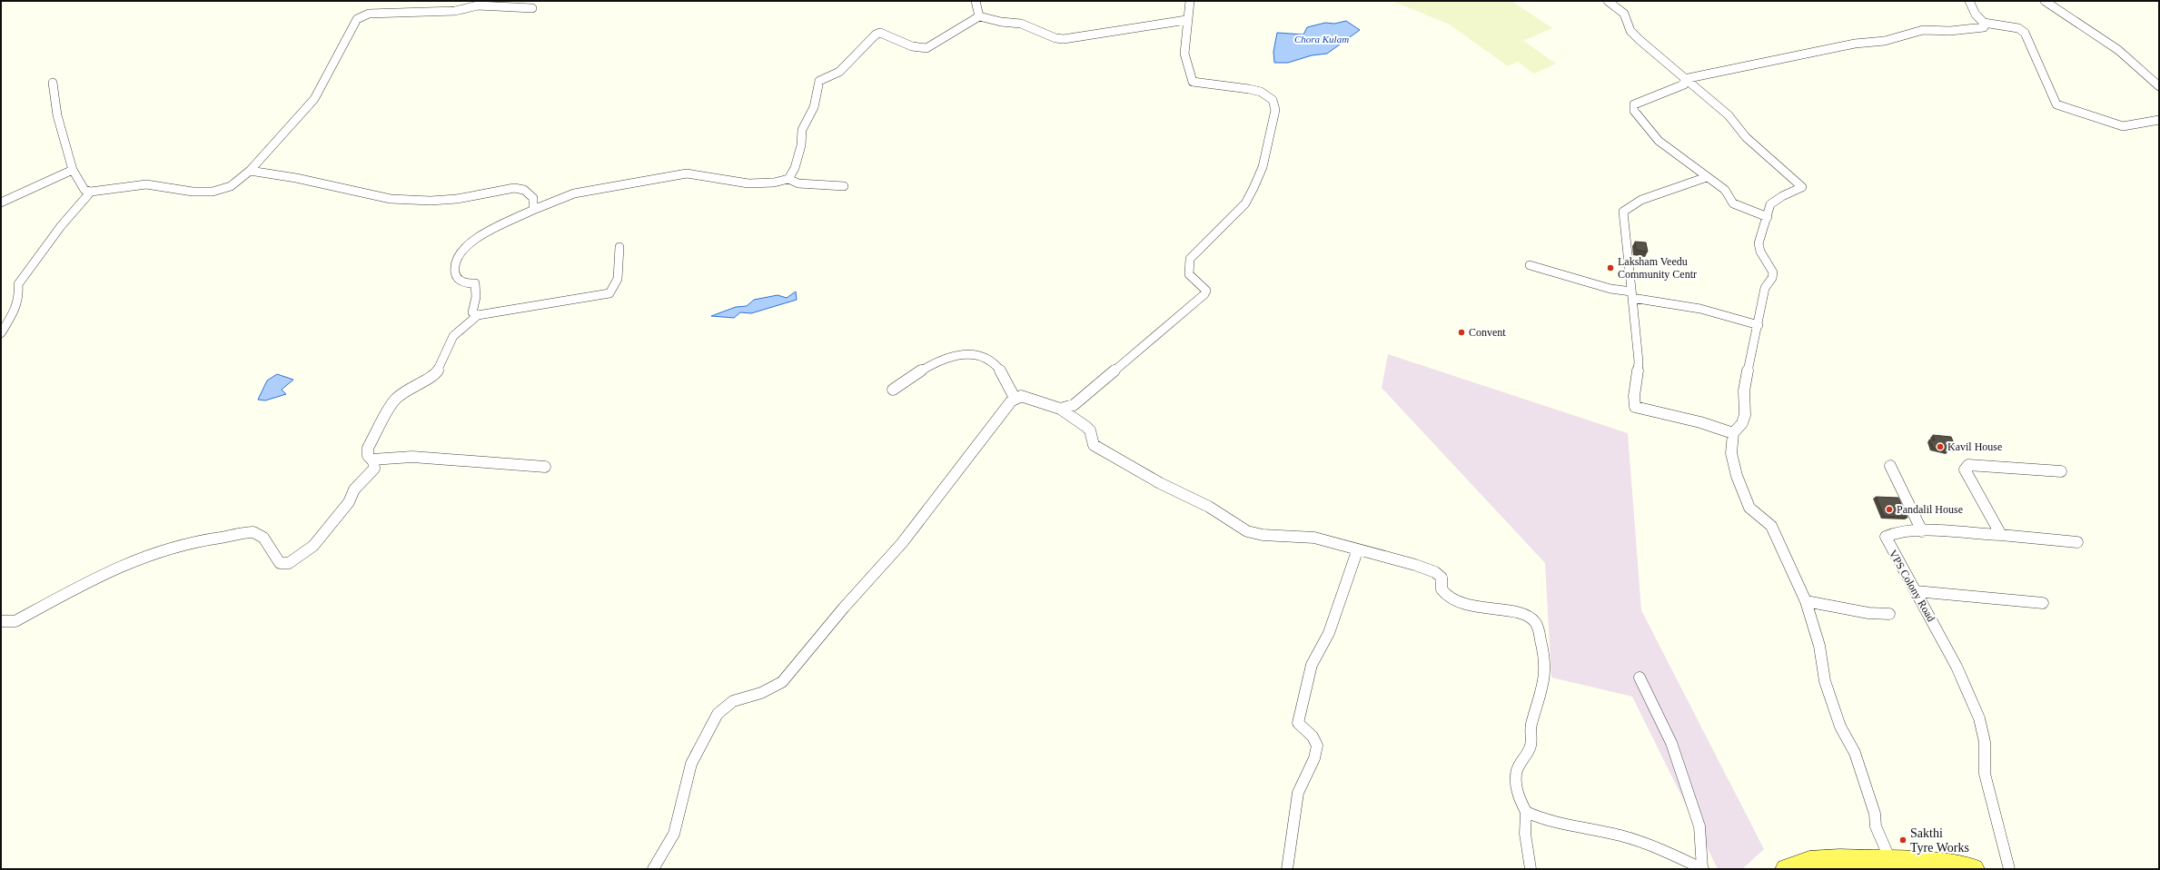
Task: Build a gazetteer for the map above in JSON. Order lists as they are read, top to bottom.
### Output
{
  "streets": {
    "street": ["VPS Colony Road"]
  },
  "water": ["Chora Kulam"],
  "places": [
    "Laksham Veedu Community Centr",
    "Convent",
    "Kavil House",
    "Pandalil House",
    "Sakthi Tyre Works"
  ]
}
